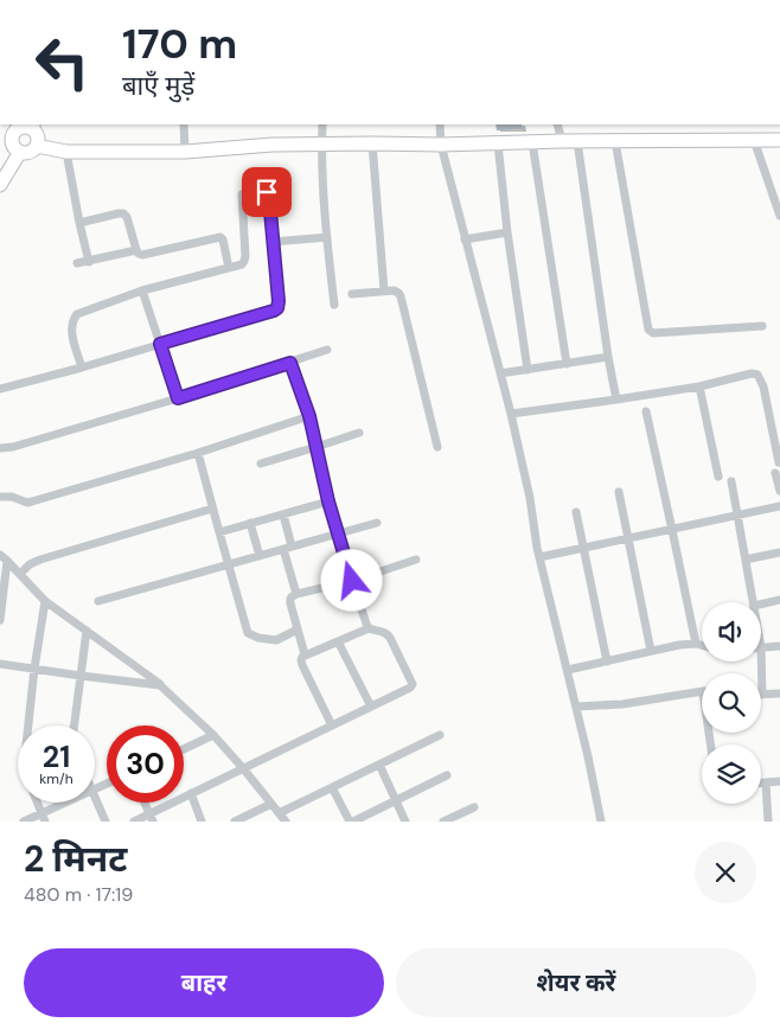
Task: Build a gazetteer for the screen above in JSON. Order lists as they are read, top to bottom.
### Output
{
  "page": {
    "turn": ["170 m", "बाएँ मुड़ें"],
    "speed": "21 km/h",
    "limit": "30",
    "heading": ["2 मिनट", "480 m · 17:19"],
    "buttons": ["बाहर", "शेयर करें"]
  }
}
